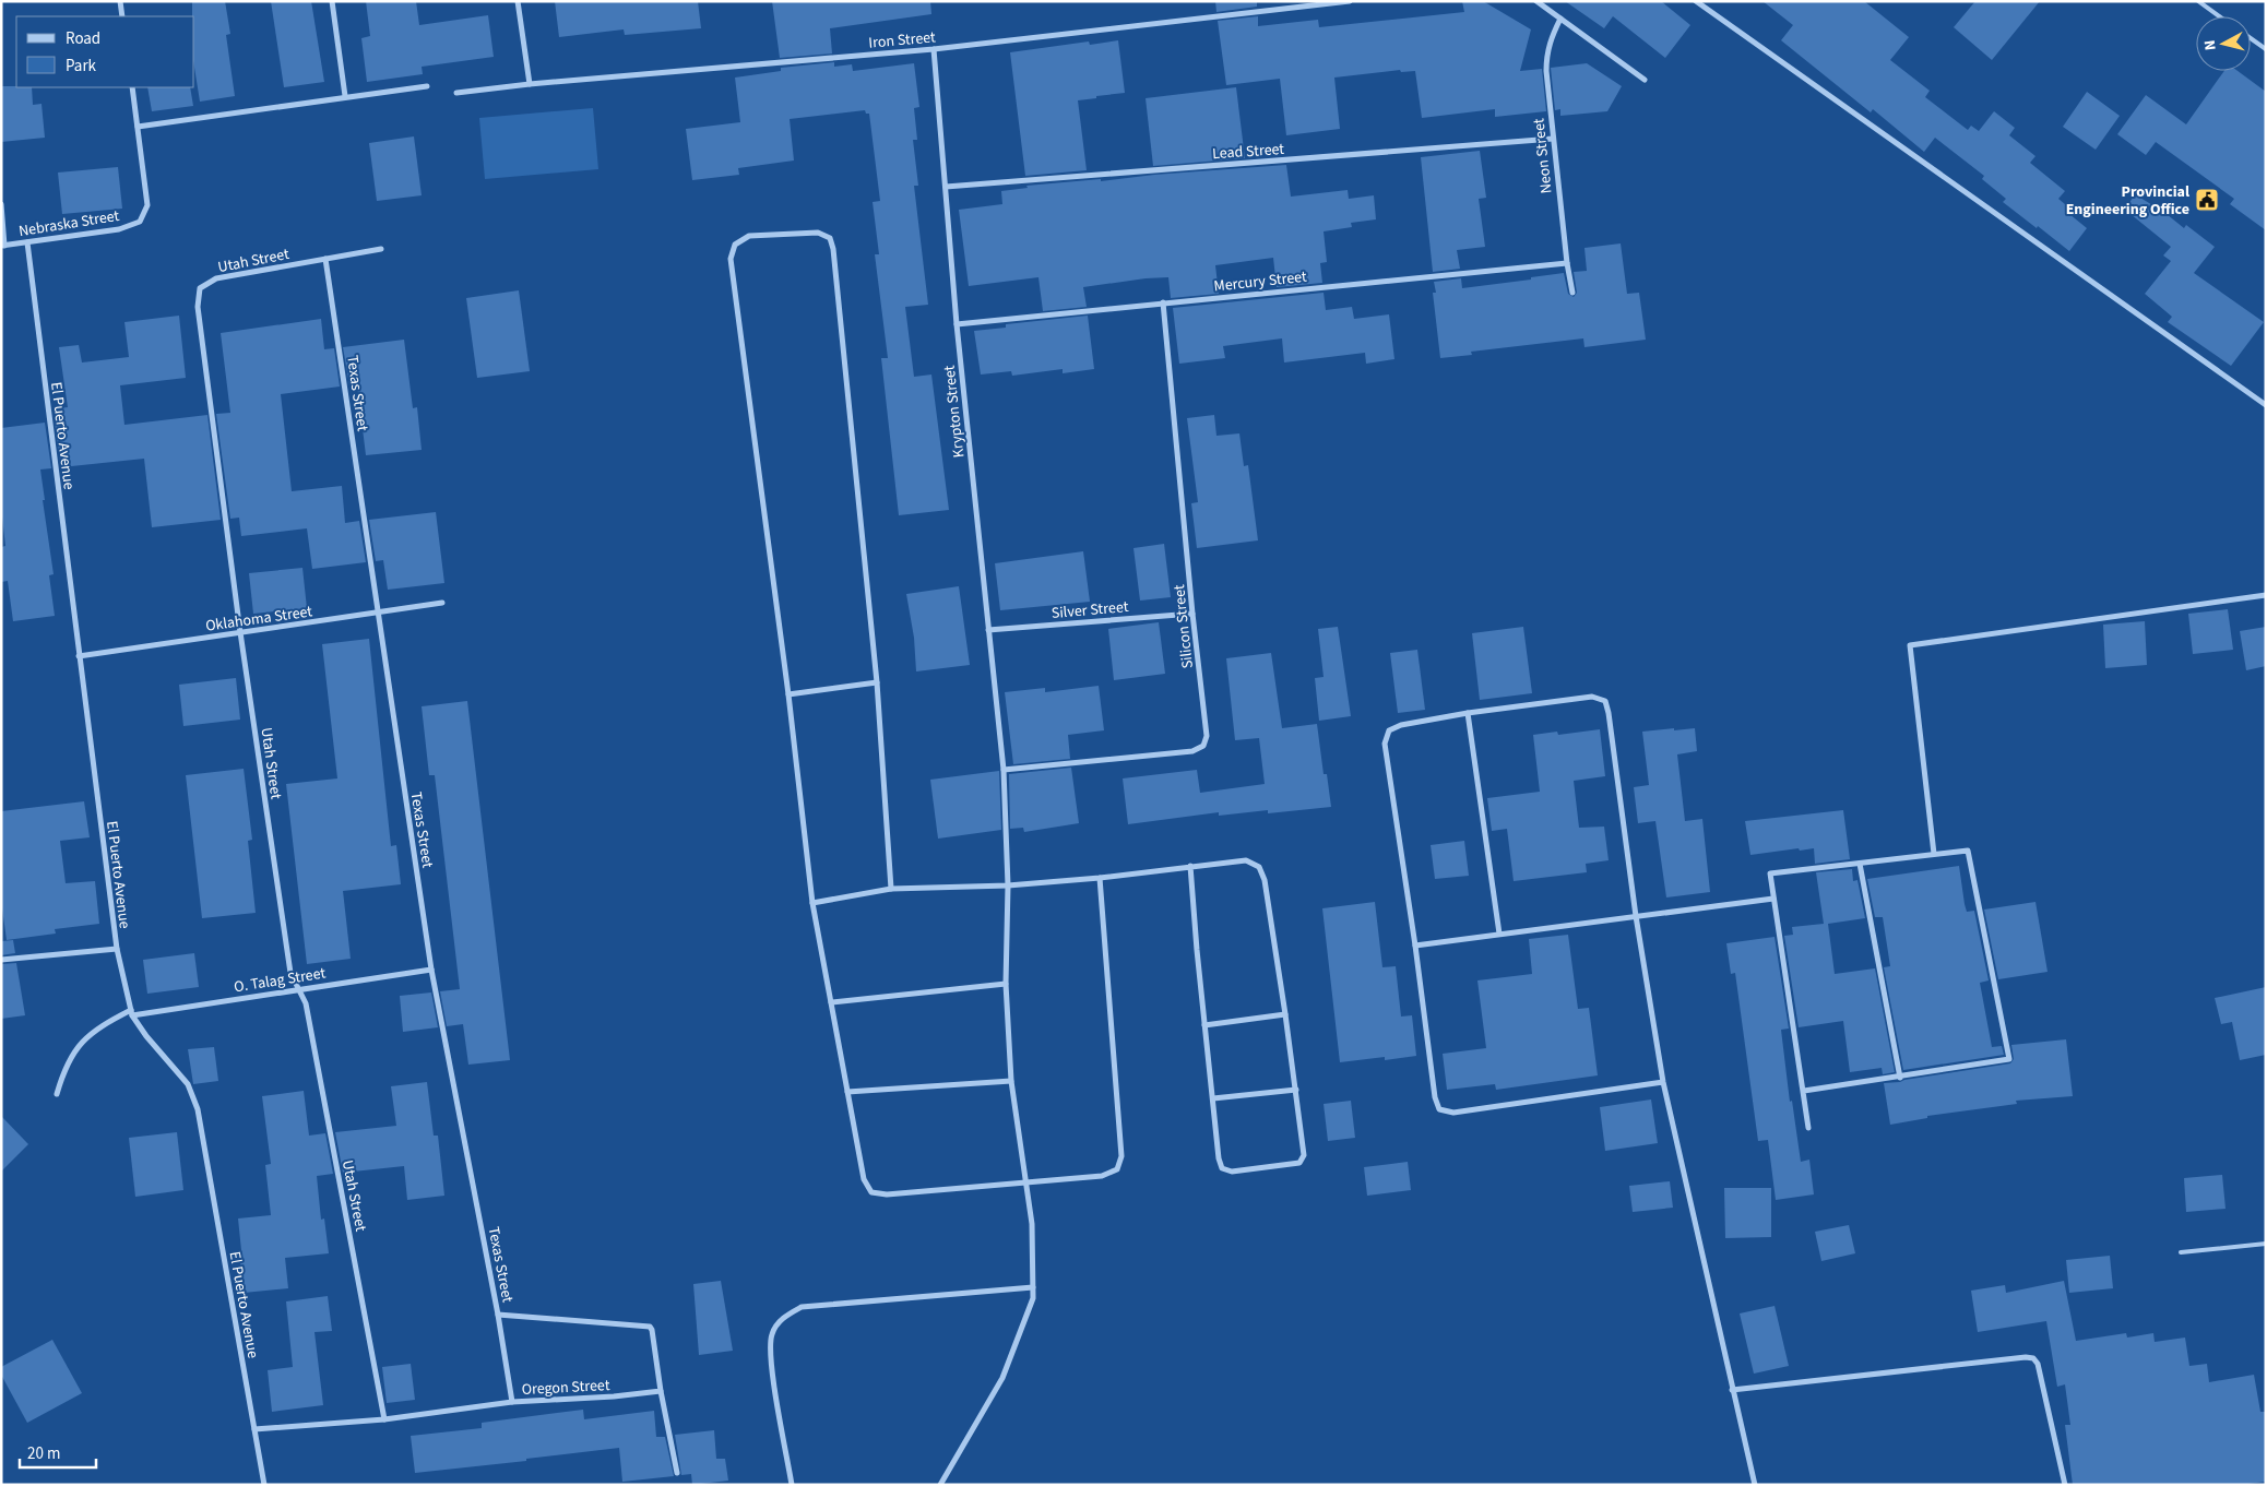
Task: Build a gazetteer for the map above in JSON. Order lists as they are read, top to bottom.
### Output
{
  "streets": {
    "street": [
      "Iron Street",
      "Lead Street",
      "Neon Street",
      "Nebraska Street",
      "Utah Street",
      "Mercury Street",
      "Texas Street",
      "Krypton Street",
      "El Puerto Avenue",
      "Silver Street",
      "Oklahoma Street",
      "Silicon Street",
      "O. Talag Street",
      "Oregon Street"
    ]
  },
  "crossings": [
    ["Iron Street", "Krypton Street"],
    ["Lead Street", "Neon Street"],
    ["Lead Street", "Krypton Street"],
    ["Neon Street", "Mercury Street"],
    ["Nebraska Street", "El Puerto Avenue"],
    ["Utah Street", "Texas Street"],
    ["Utah Street", "Oklahoma Street"],
    ["Utah Street", "O. Talag Street"],
    ["Utah Street", "Oregon Street"],
    ["Mercury Street", "Krypton Street"],
    ["Mercury Street", "Silicon Street"],
    ["Texas Street", "Oklahoma Street"],
    ["Texas Street", "O. Talag Street"],
    ["Texas Street", "Oregon Street"],
    ["Krypton Street", "Silver Street"],
    ["Krypton Street", "Silicon Street"],
    ["El Puerto Avenue", "Oklahoma Street"],
    ["El Puerto Avenue", "O. Talag Street"],
    ["El Puerto Avenue", "Oregon Street"],
    ["Silver Street", "Silicon Street"]
  ],
  "places": {
    "public building": ["Provincial Engineering Office"]
  },
  "legend": ["Road", "Park"],
  "scale_bar": "20 m",
  "north": "left"
}
